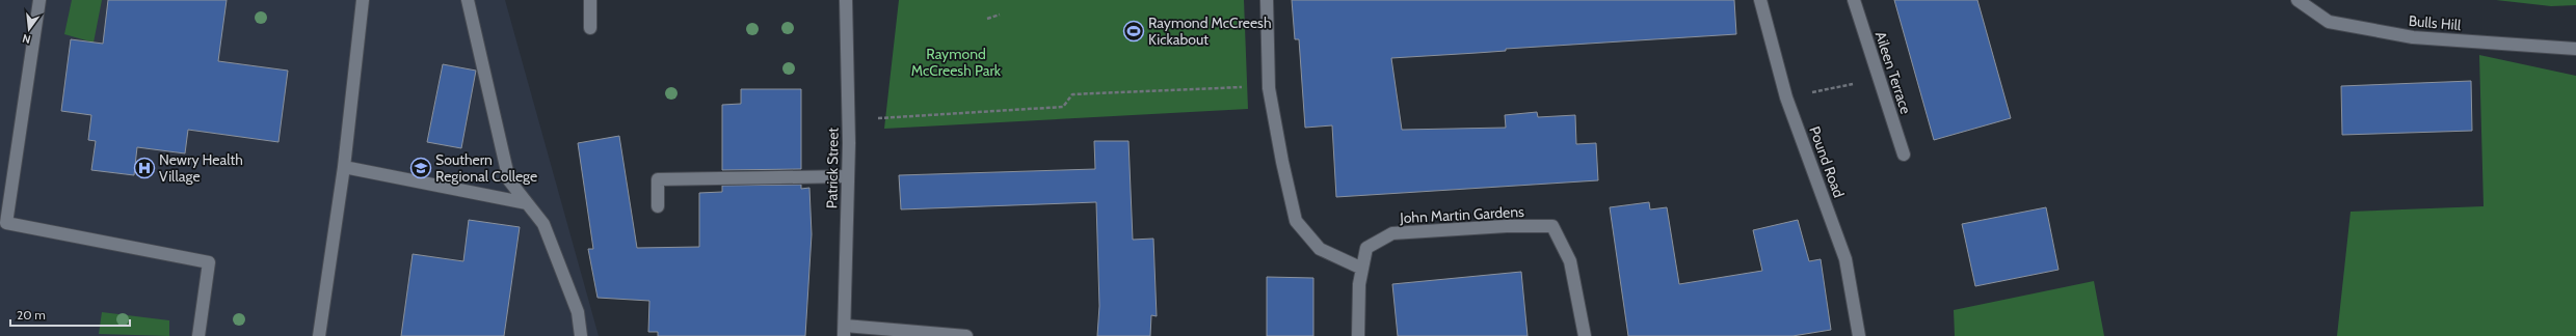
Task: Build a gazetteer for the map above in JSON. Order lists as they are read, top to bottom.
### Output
{
  "streets": {
    "street": [
      "Bulls Hill",
      "Aileen Terrace",
      "Pound Road",
      "Patrick Street",
      "John Martin Gardens"
    ]
  },
  "parks": ["Raymond McCreesh Park"],
  "places": {
    "sports": ["Raymond McCreesh Kickabout"],
    "hospital": ["Newry Health Village"],
    "school or university": ["Southern Regional College"]
  },
  "scale_bar": "20 m",
  "north": "bottom"
}
